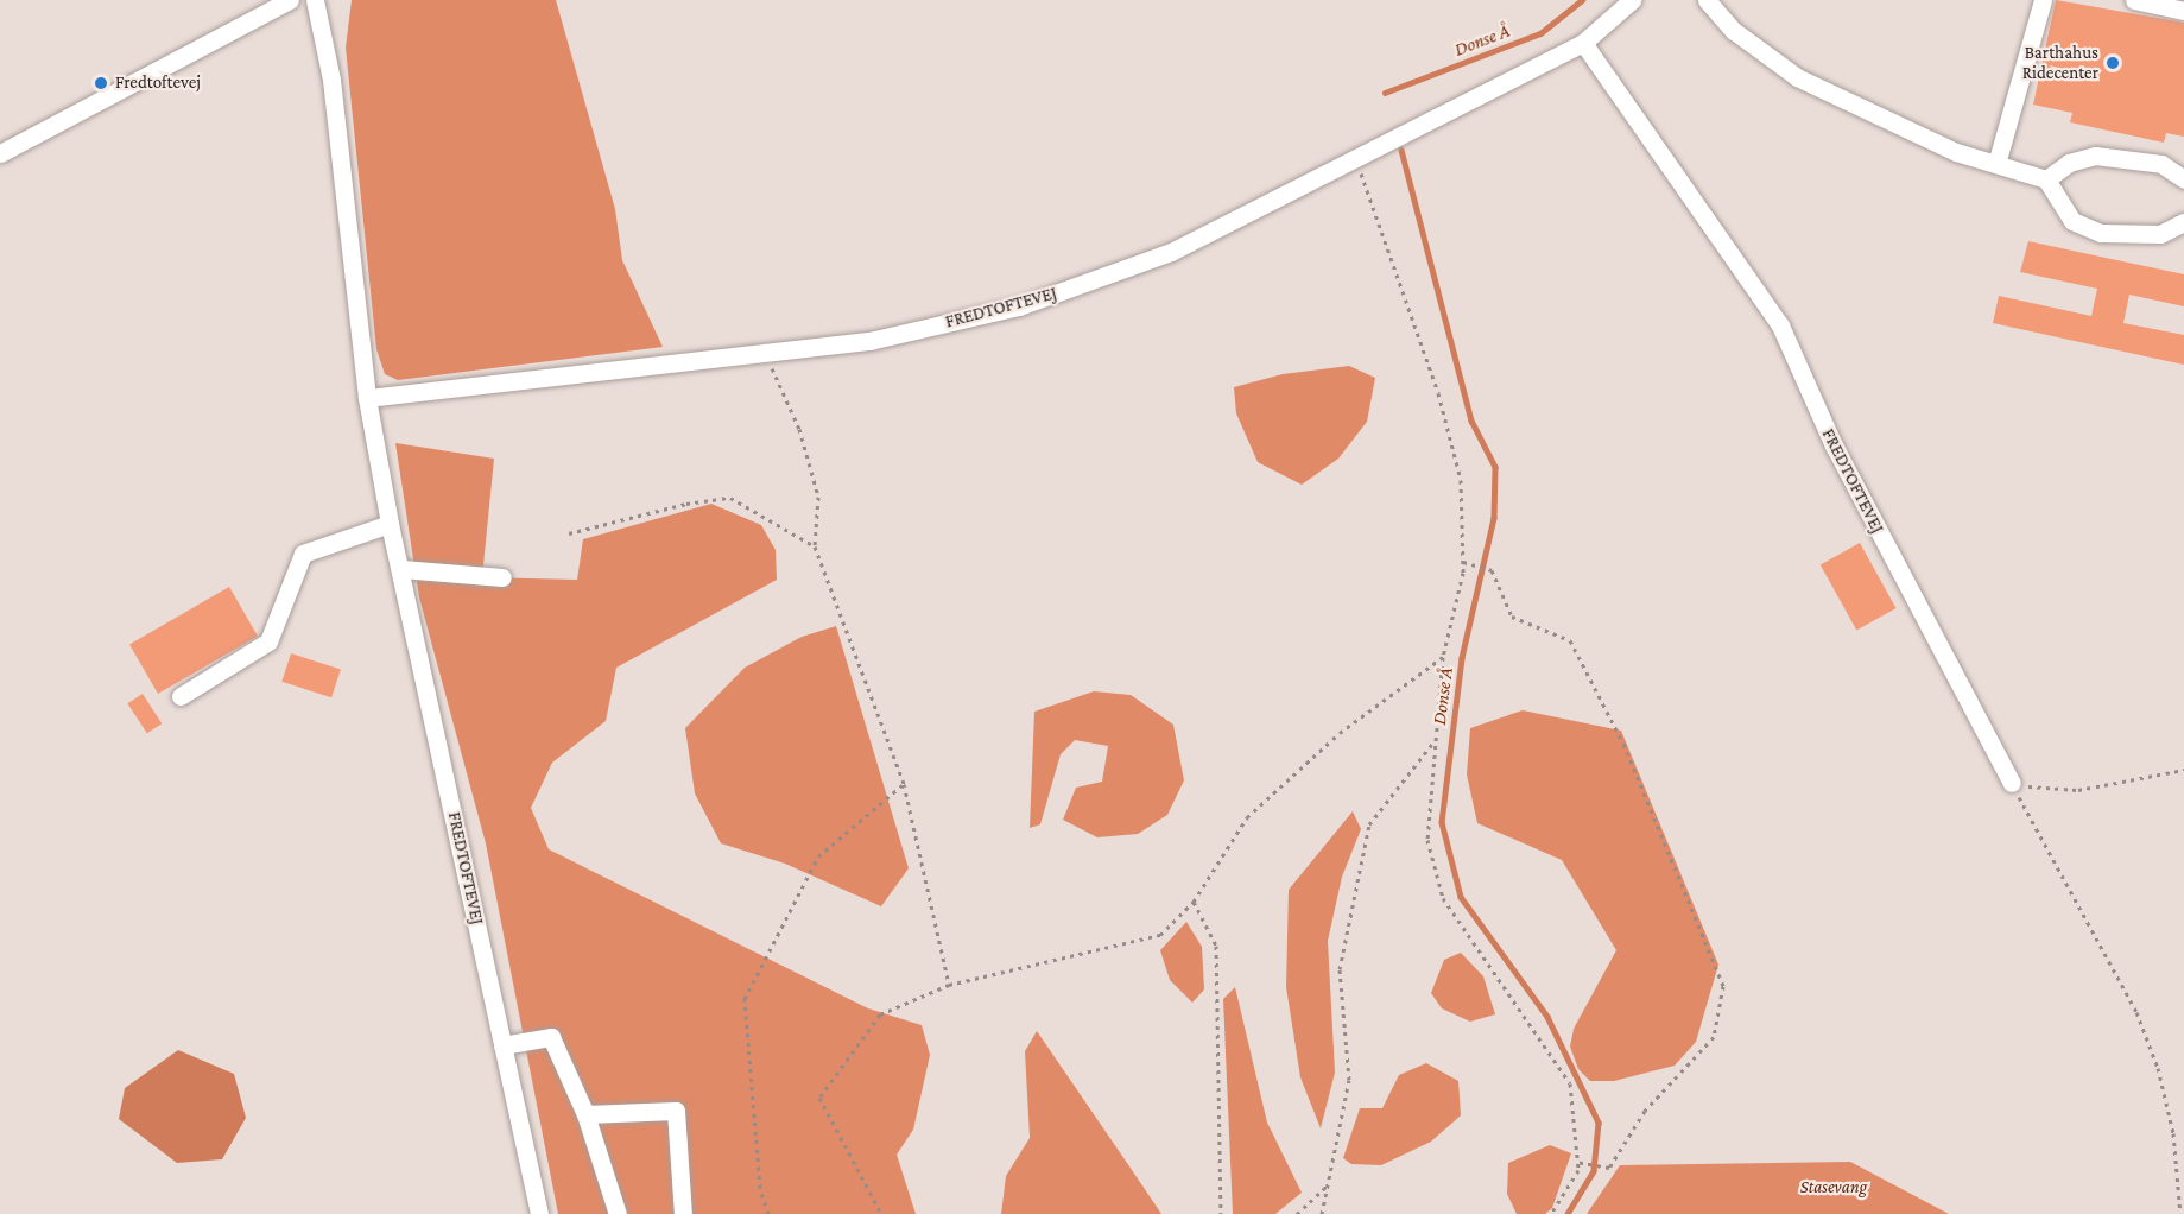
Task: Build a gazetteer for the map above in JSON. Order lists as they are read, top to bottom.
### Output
{
  "streets": {
    "street": ["FREDTOFTEVEJ"]
  },
  "water": ["Donse Å"],
  "parks": ["Stasevang"],
  "places": ["Barthahus Ridecenter", "Fredtoftevej"]
}
